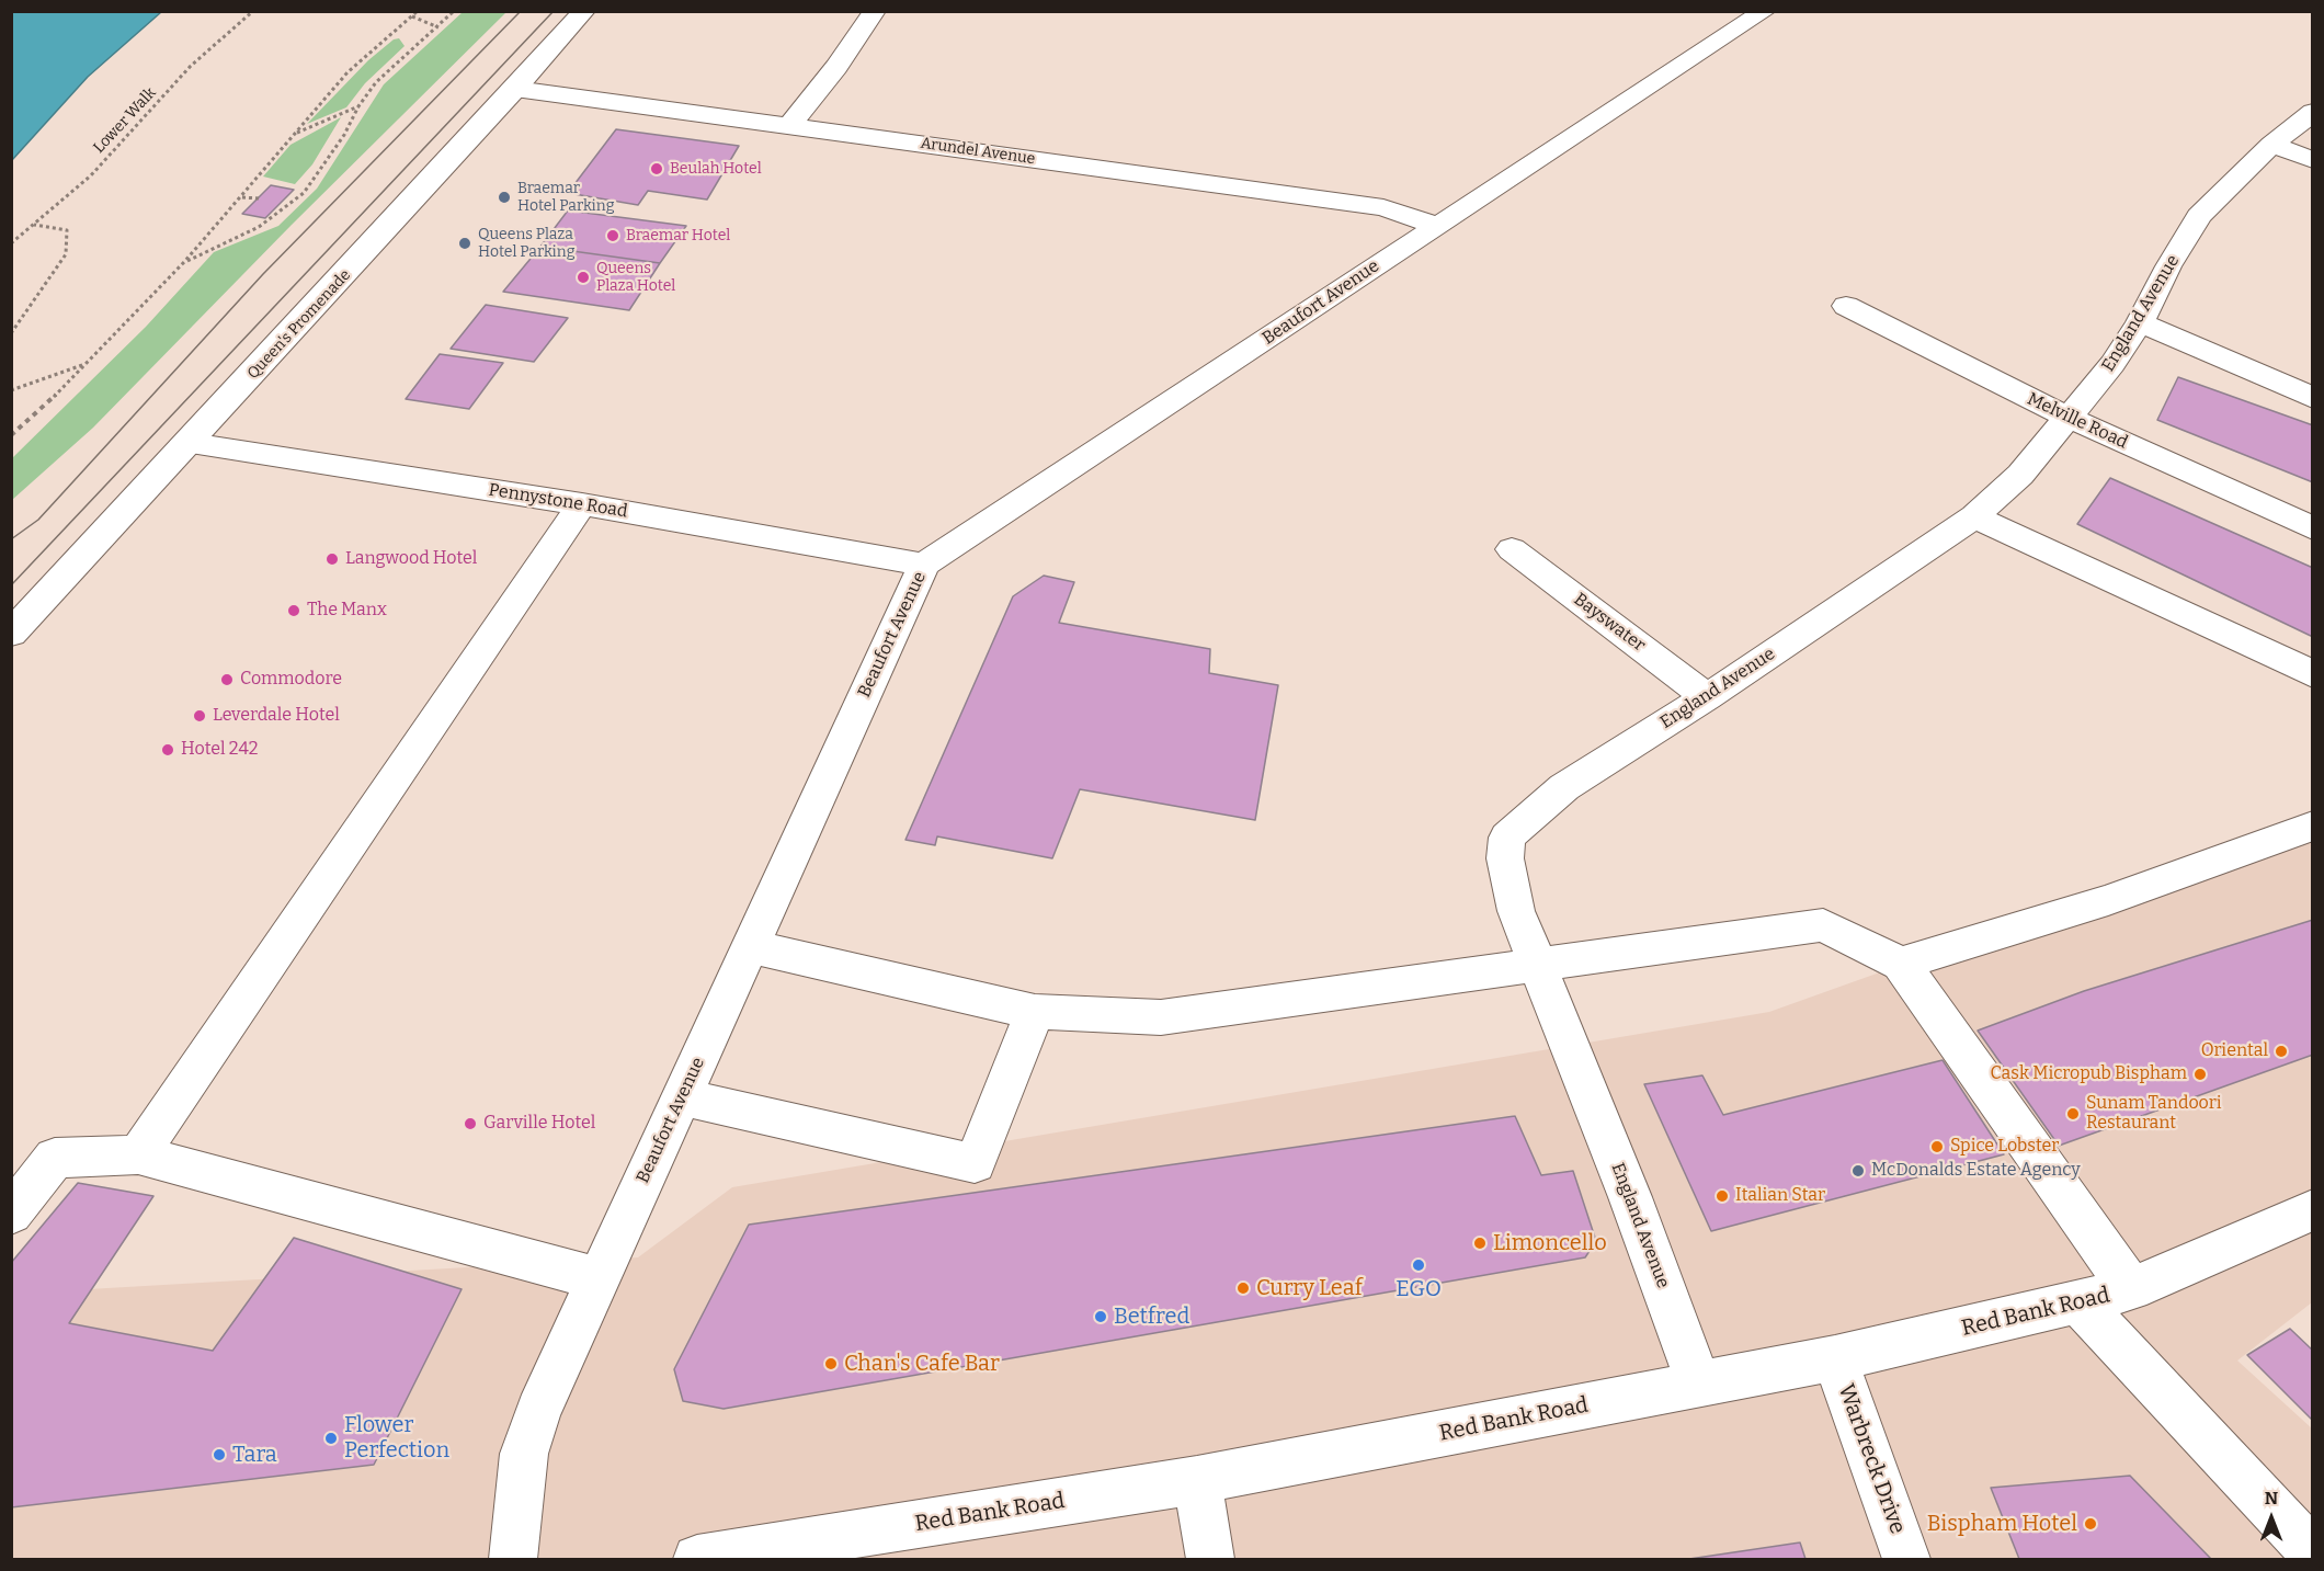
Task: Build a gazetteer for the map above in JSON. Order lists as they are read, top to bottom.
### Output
{
  "streets": {
    "street": [
      "Arundel Avenue",
      "Beaufort Avenue",
      "England Avenue",
      "Queen's Promenade",
      "Melville Road",
      "Pennystone Road",
      "Bayswater",
      "Red Bank Road",
      "Warbreck Drive"
    ],
    "path": ["Lower Walk"]
  },
  "crossings": [
    ["Arundel Avenue", "Beaufort Avenue"],
    ["Arundel Avenue", "Queen's Promenade"],
    ["Beaufort Avenue", "Pennystone Road"],
    ["England Avenue", "Melville Road"],
    ["England Avenue", "Bayswater"],
    ["England Avenue", "Red Bank Road"],
    ["Queen's Promenade", "Pennystone Road"],
    ["Red Bank Road", "Warbreck Drive"]
  ],
  "places": [
    "Beulah Hotel",
    "Braemar Hotel Parking",
    "Braemar Hotel",
    "Queens Plaza Hotel Parking",
    "Queens Plaza Hotel",
    "Langwood Hotel",
    "The Manx",
    "Commodore",
    "Leverdale Hotel",
    "Hotel 242",
    "Oriental",
    "Cask Micropub Bispham",
    "Sunam Tandoori Restaurant",
    "Garville Hotel",
    "Spice Lobster",
    "McDonalds Estate Agency",
    "Italian Star",
    "Limoncello",
    "EGO",
    "Curry Leaf",
    "Betfred",
    "Chan's Cafe Bar",
    "Flower Perfection",
    "Tara",
    "Bispham Hotel"
  ],
  "north": "top"
}
